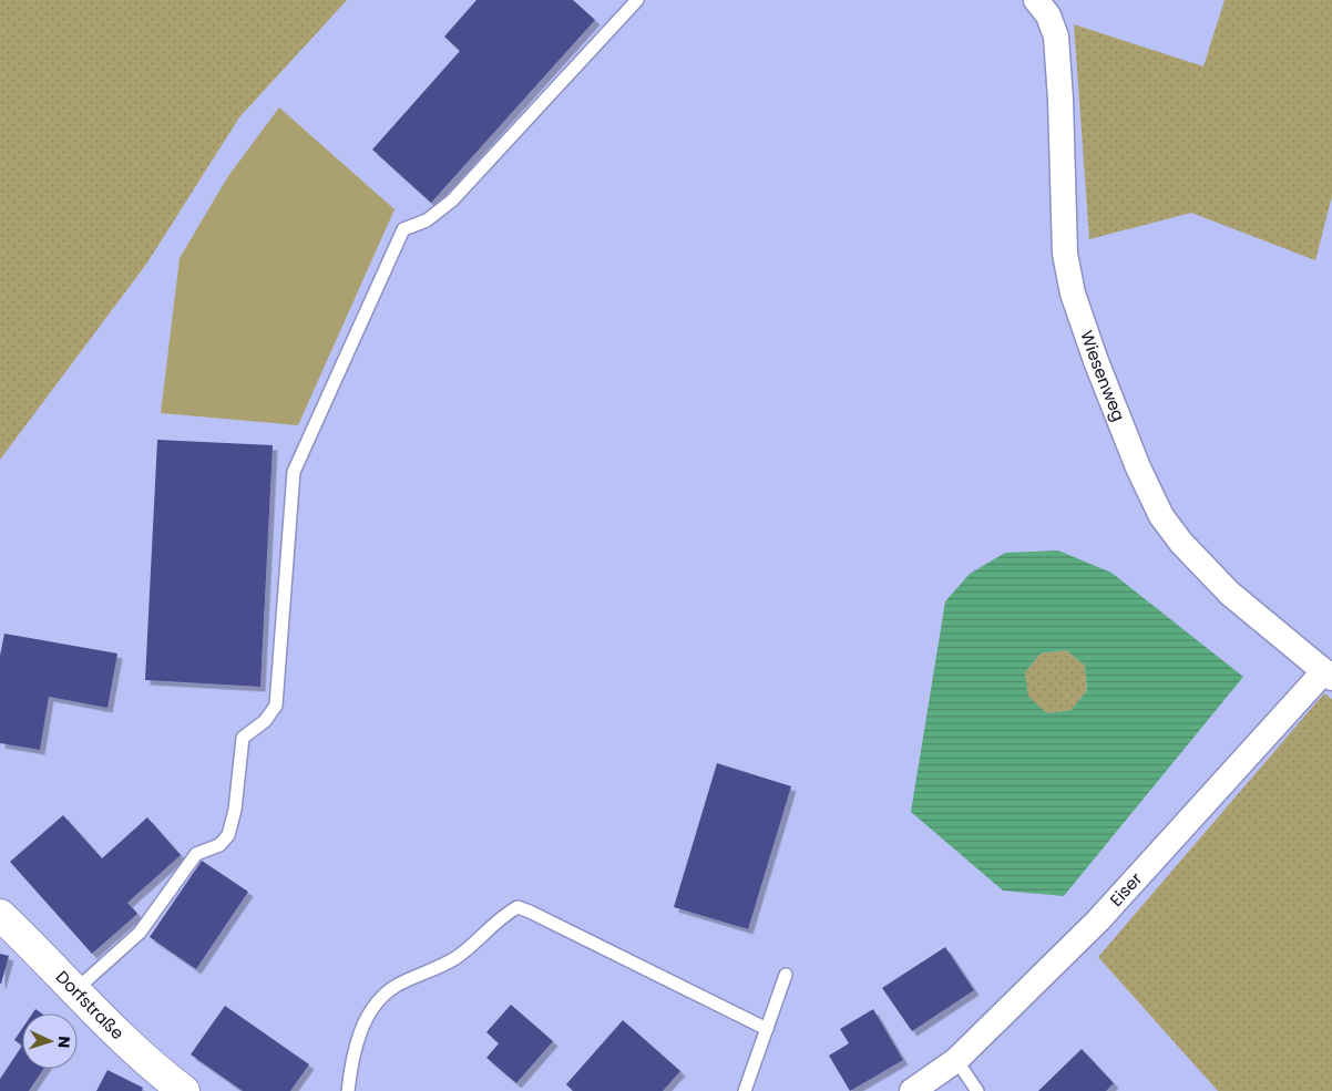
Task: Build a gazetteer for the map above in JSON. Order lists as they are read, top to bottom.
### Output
{
  "streets": {
    "main road": ["Dorfstraße"],
    "street": ["Wiesenweg", "Eiser"]
  },
  "crossings": [
    ["Wiesenweg", "Eiser"]
  ],
  "north": "right"
}
